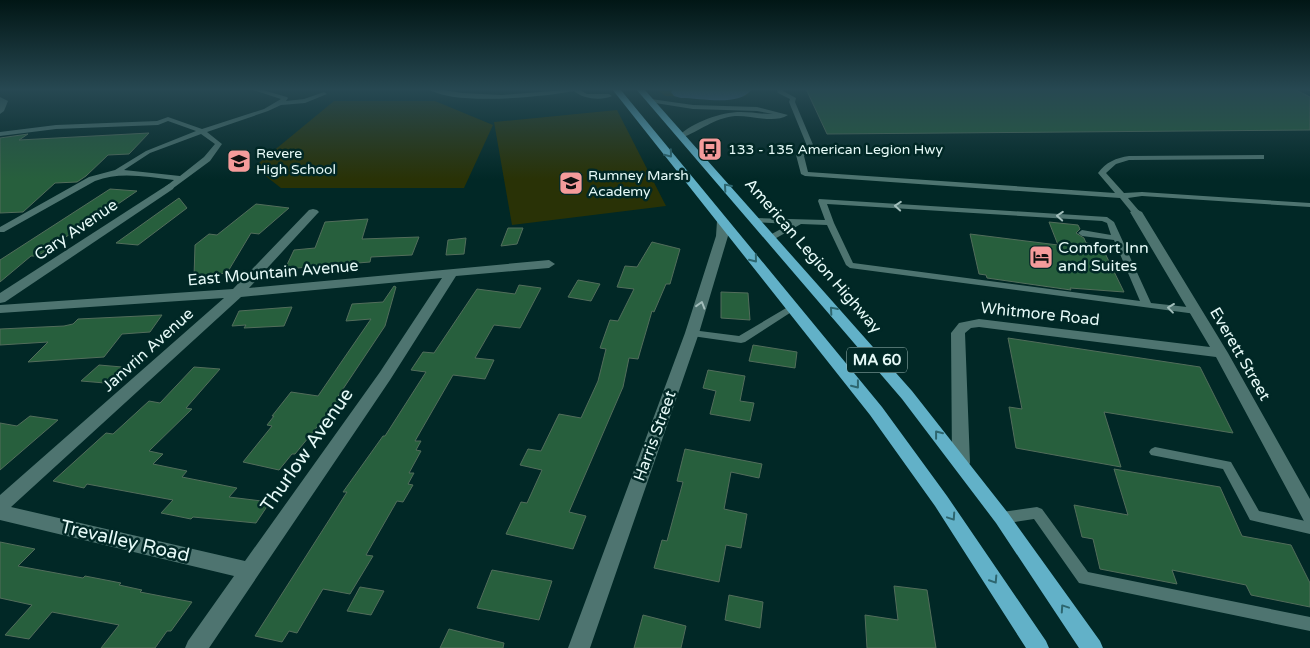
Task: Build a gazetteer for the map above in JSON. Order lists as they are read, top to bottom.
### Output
{
  "streets": {
    "highway": ["American Legion Highway", "MA 60"],
    "street": [
      "Cary Avenue",
      "East Mountain Avenue",
      "Whitmore Road",
      "Janvrin Avenue",
      "Everett Street",
      "Harris Street",
      "Thurlow Avenue",
      "Trevalley Road"
    ]
  },
  "crossings": [
    ["American Legion Highway", "Whitmore Road"],
    ["East Mountain Avenue", "Janvrin Avenue"],
    ["East Mountain Avenue", "Thurlow Avenue"],
    ["Whitmore Road", "Everett Street"],
    ["MA 60", "Harris Street"],
    ["Thurlow Avenue", "Trevalley Road"]
  ],
  "places": {
    "bus stop": ["133 - 135 American Legion Hwy"],
    "school or university": ["Revere High School", "Rumney Marsh Academy"],
    "hotel": ["Comfort Inn and Suites"]
  }
}
